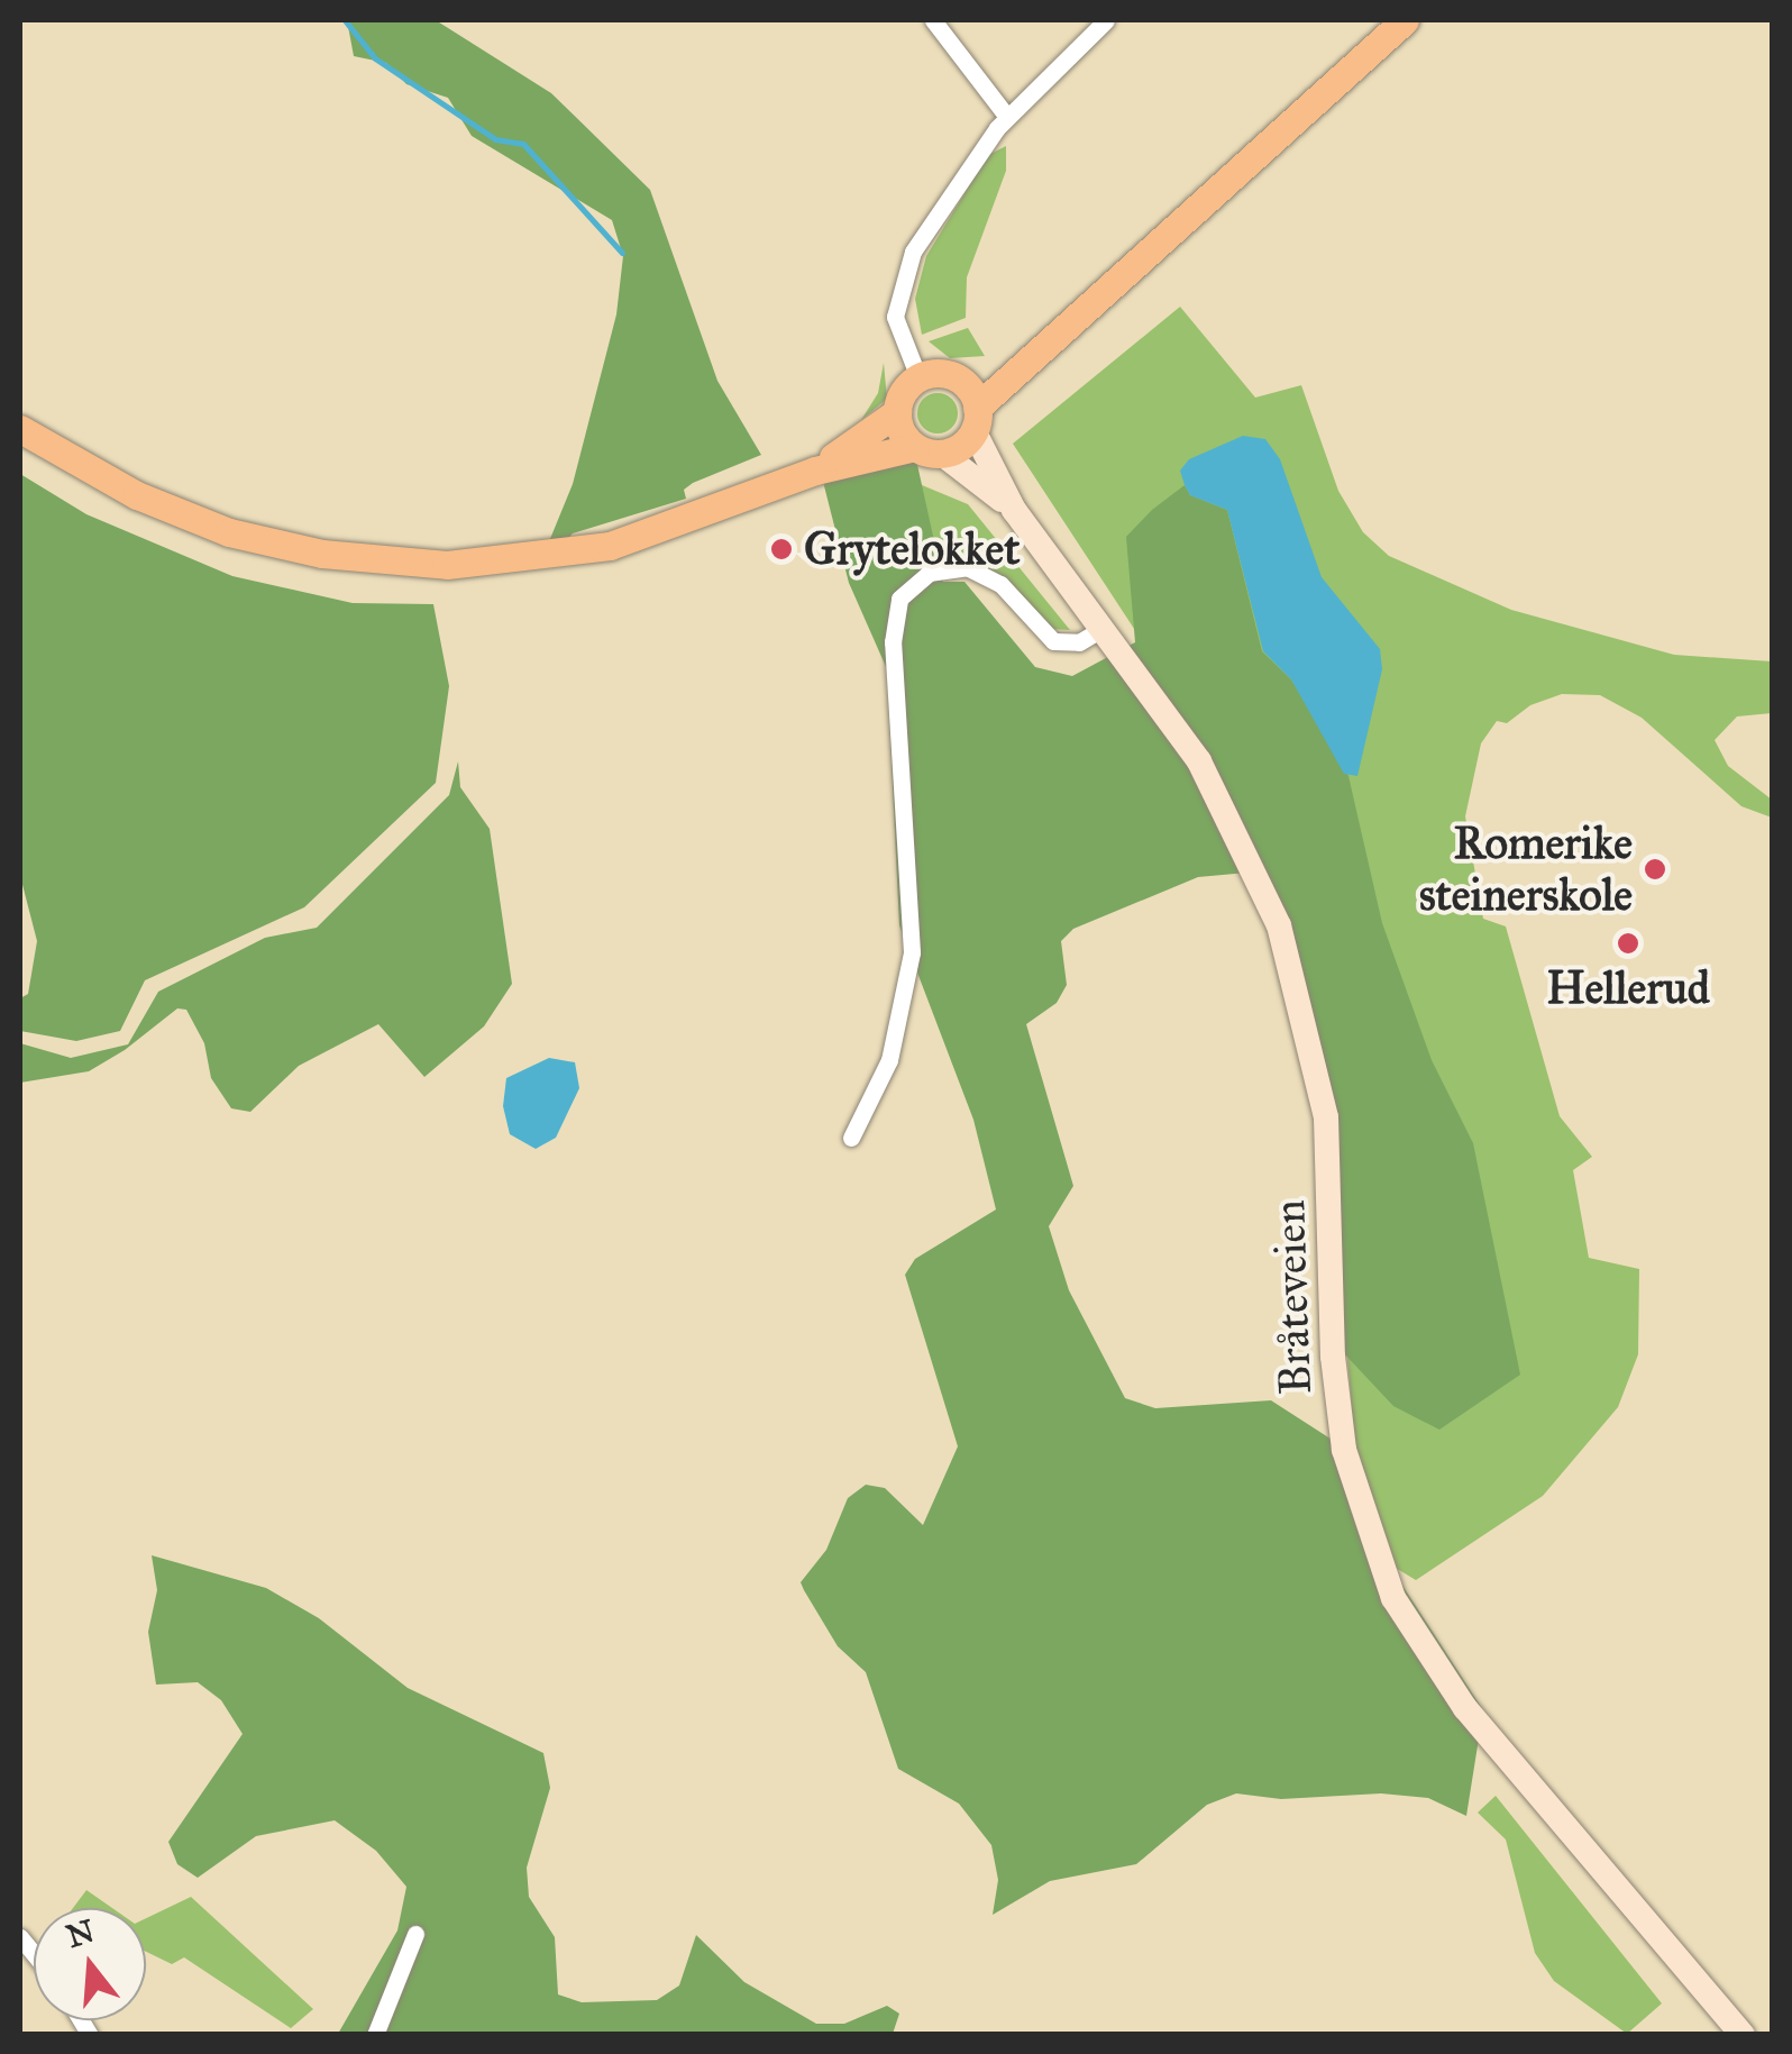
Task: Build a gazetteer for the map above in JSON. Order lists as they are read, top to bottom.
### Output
{
  "streets": {
    "main road": ["Bråteveien"]
  },
  "places": ["Grytelokket", "Romerike steinerskole", "Hellerud"],
  "north": "top"
}
